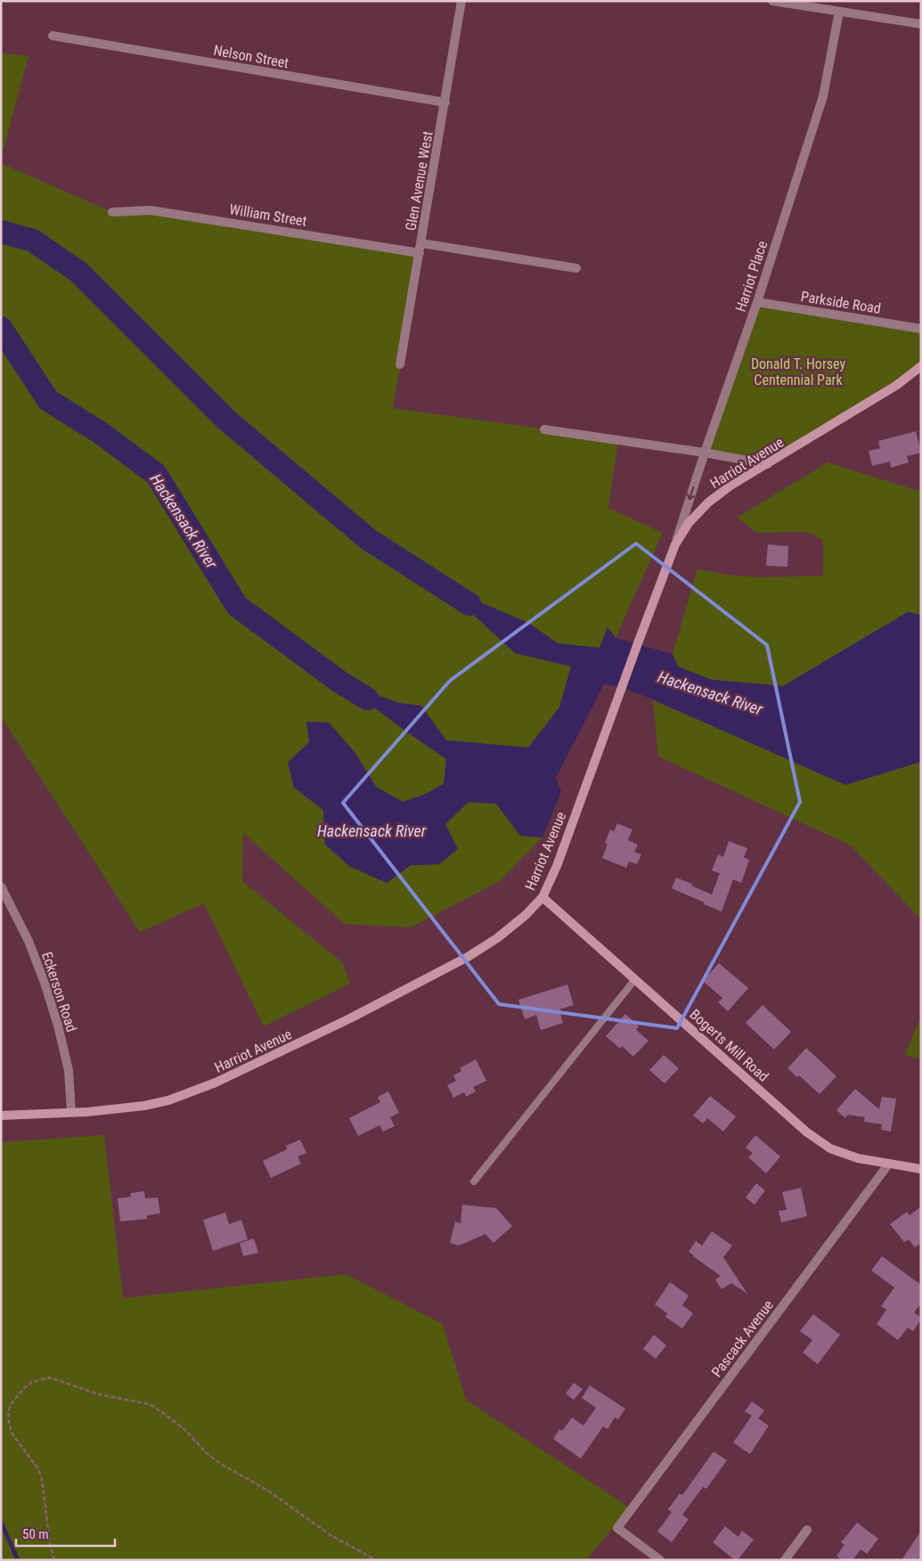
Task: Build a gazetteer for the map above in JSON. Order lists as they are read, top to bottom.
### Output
{
  "streets": {
    "street": [
      "Nelson Street",
      "Glen Avenue West",
      "William Street",
      "Harriot Place",
      "Parkside Road",
      "Harriot Avenue",
      "Eckerson Road",
      "Bogerts Mill Road",
      "Pascack Avenue"
    ]
  },
  "crossings": [
    ["Nelson Street", "Glen Avenue West"],
    ["Glen Avenue West", "William Street"],
    ["Harriot Place", "Parkside Road"],
    ["Harriot Place", "Harriot Avenue"],
    ["Harriot Avenue", "Eckerson Road"],
    ["Harriot Avenue", "Bogerts Mill Road"],
    ["Bogerts Mill Road", "Pascack Avenue"]
  ],
  "water": ["Hackensack River"],
  "parks": ["Donald T. Horsey Centennial Park"],
  "scale_bar": "50 m"
}
